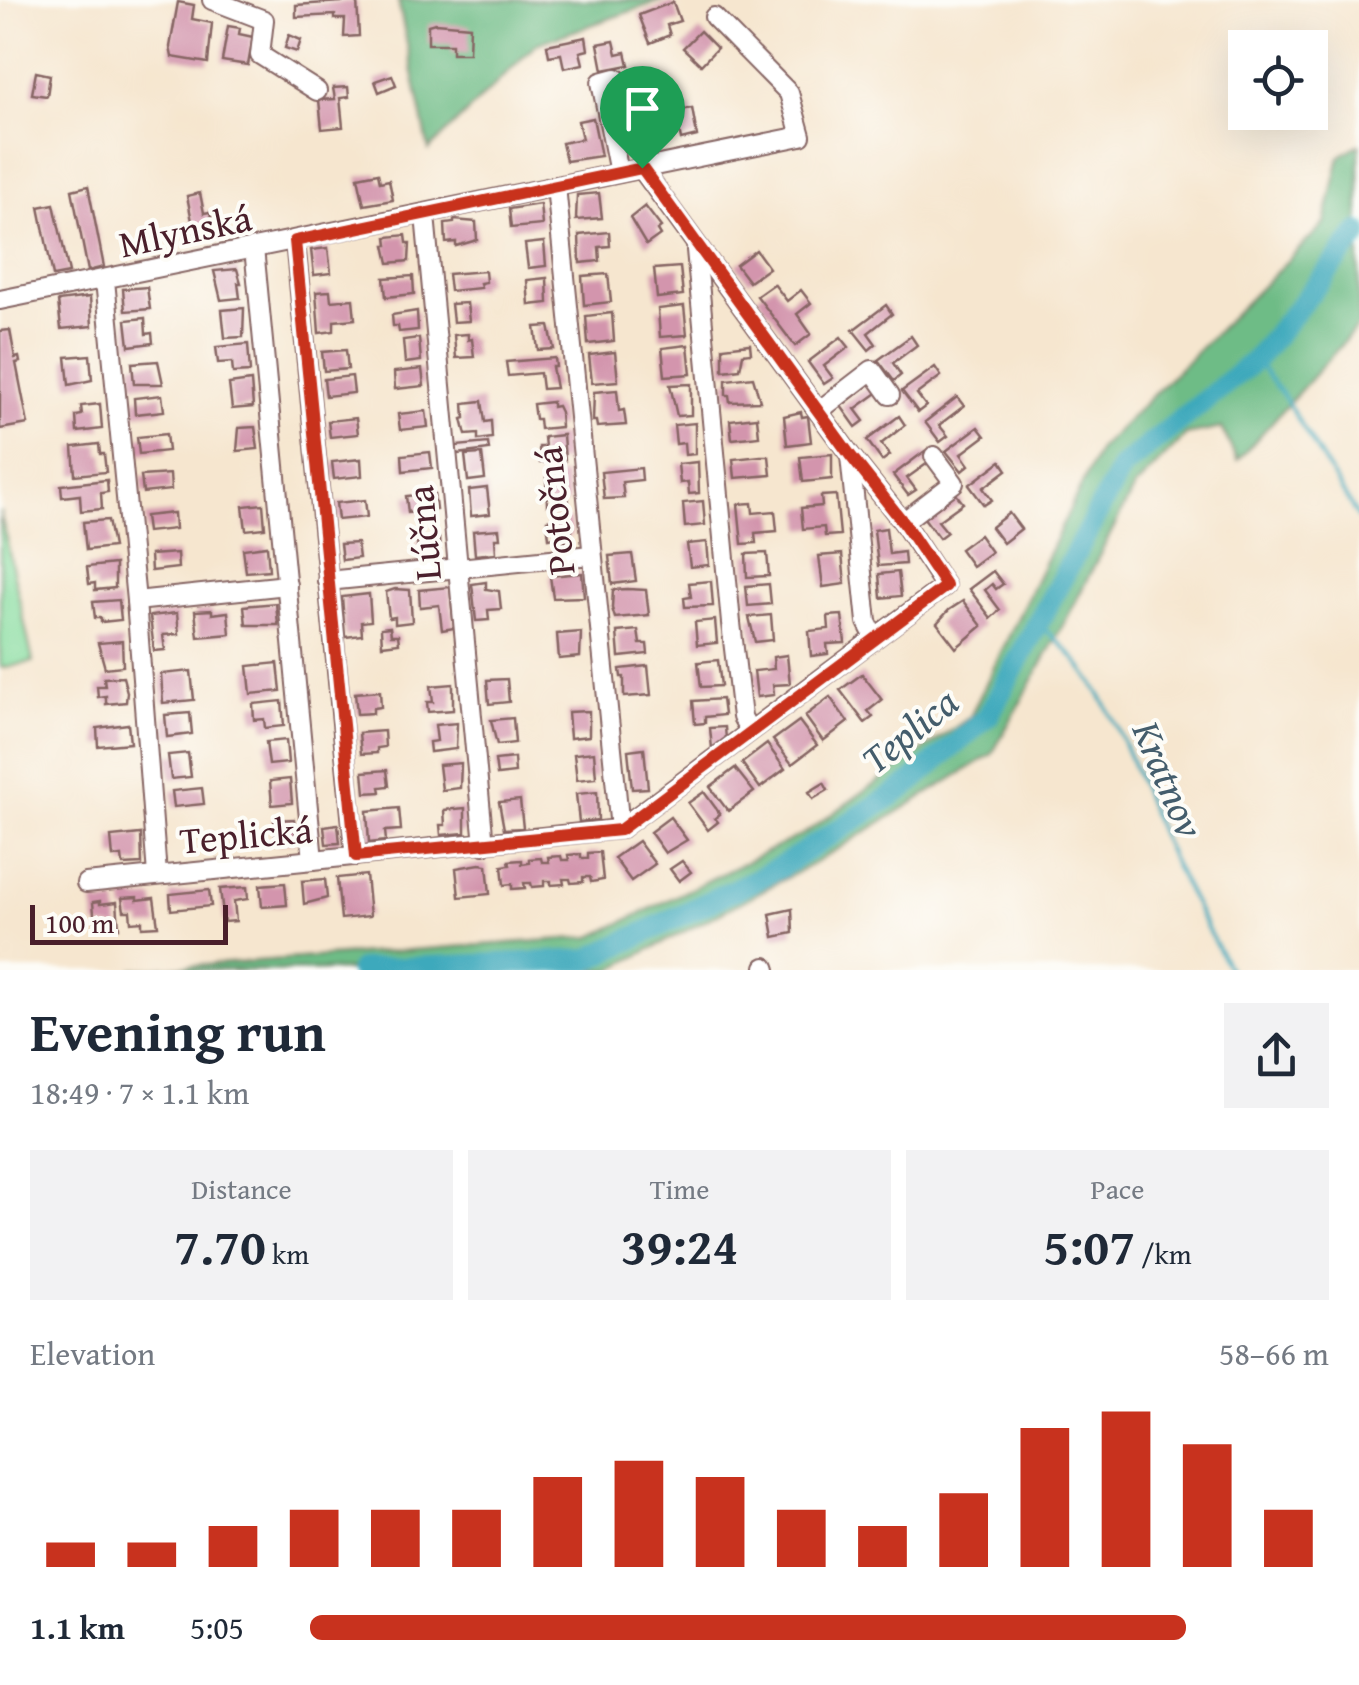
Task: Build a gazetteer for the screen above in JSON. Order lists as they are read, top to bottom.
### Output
{
  "streets": {
    "street": [
      "Mlynská",
      "Potočná",
      "Lúčna",
      "Teplická"
    ]
  },
  "crossings": [
    ["Mlynská", "Potočná"],
    ["Mlynská", "Lúčna"],
    ["Potočná", "Teplická"],
    ["Lúčna", "Teplická"]
  ],
  "water": ["Teplica", "Kratnov"],
  "scale_bar": "100 m",
  "page": {
    "scale": "100 m",
    "heading": ["Evening run", "18:49 · 7 × 1.1 km"],
    "stats": [
      ["Distance", "7.70 km"],
      ["Time", "39:24"],
      ["Pace", "5:07 /km"]
    ],
    "chart": ["Elevation", "58–66 m"],
    "list": [
      {
        "name": "1.1 km",
        "note": "5:05"
      }
    ]
  }
}
